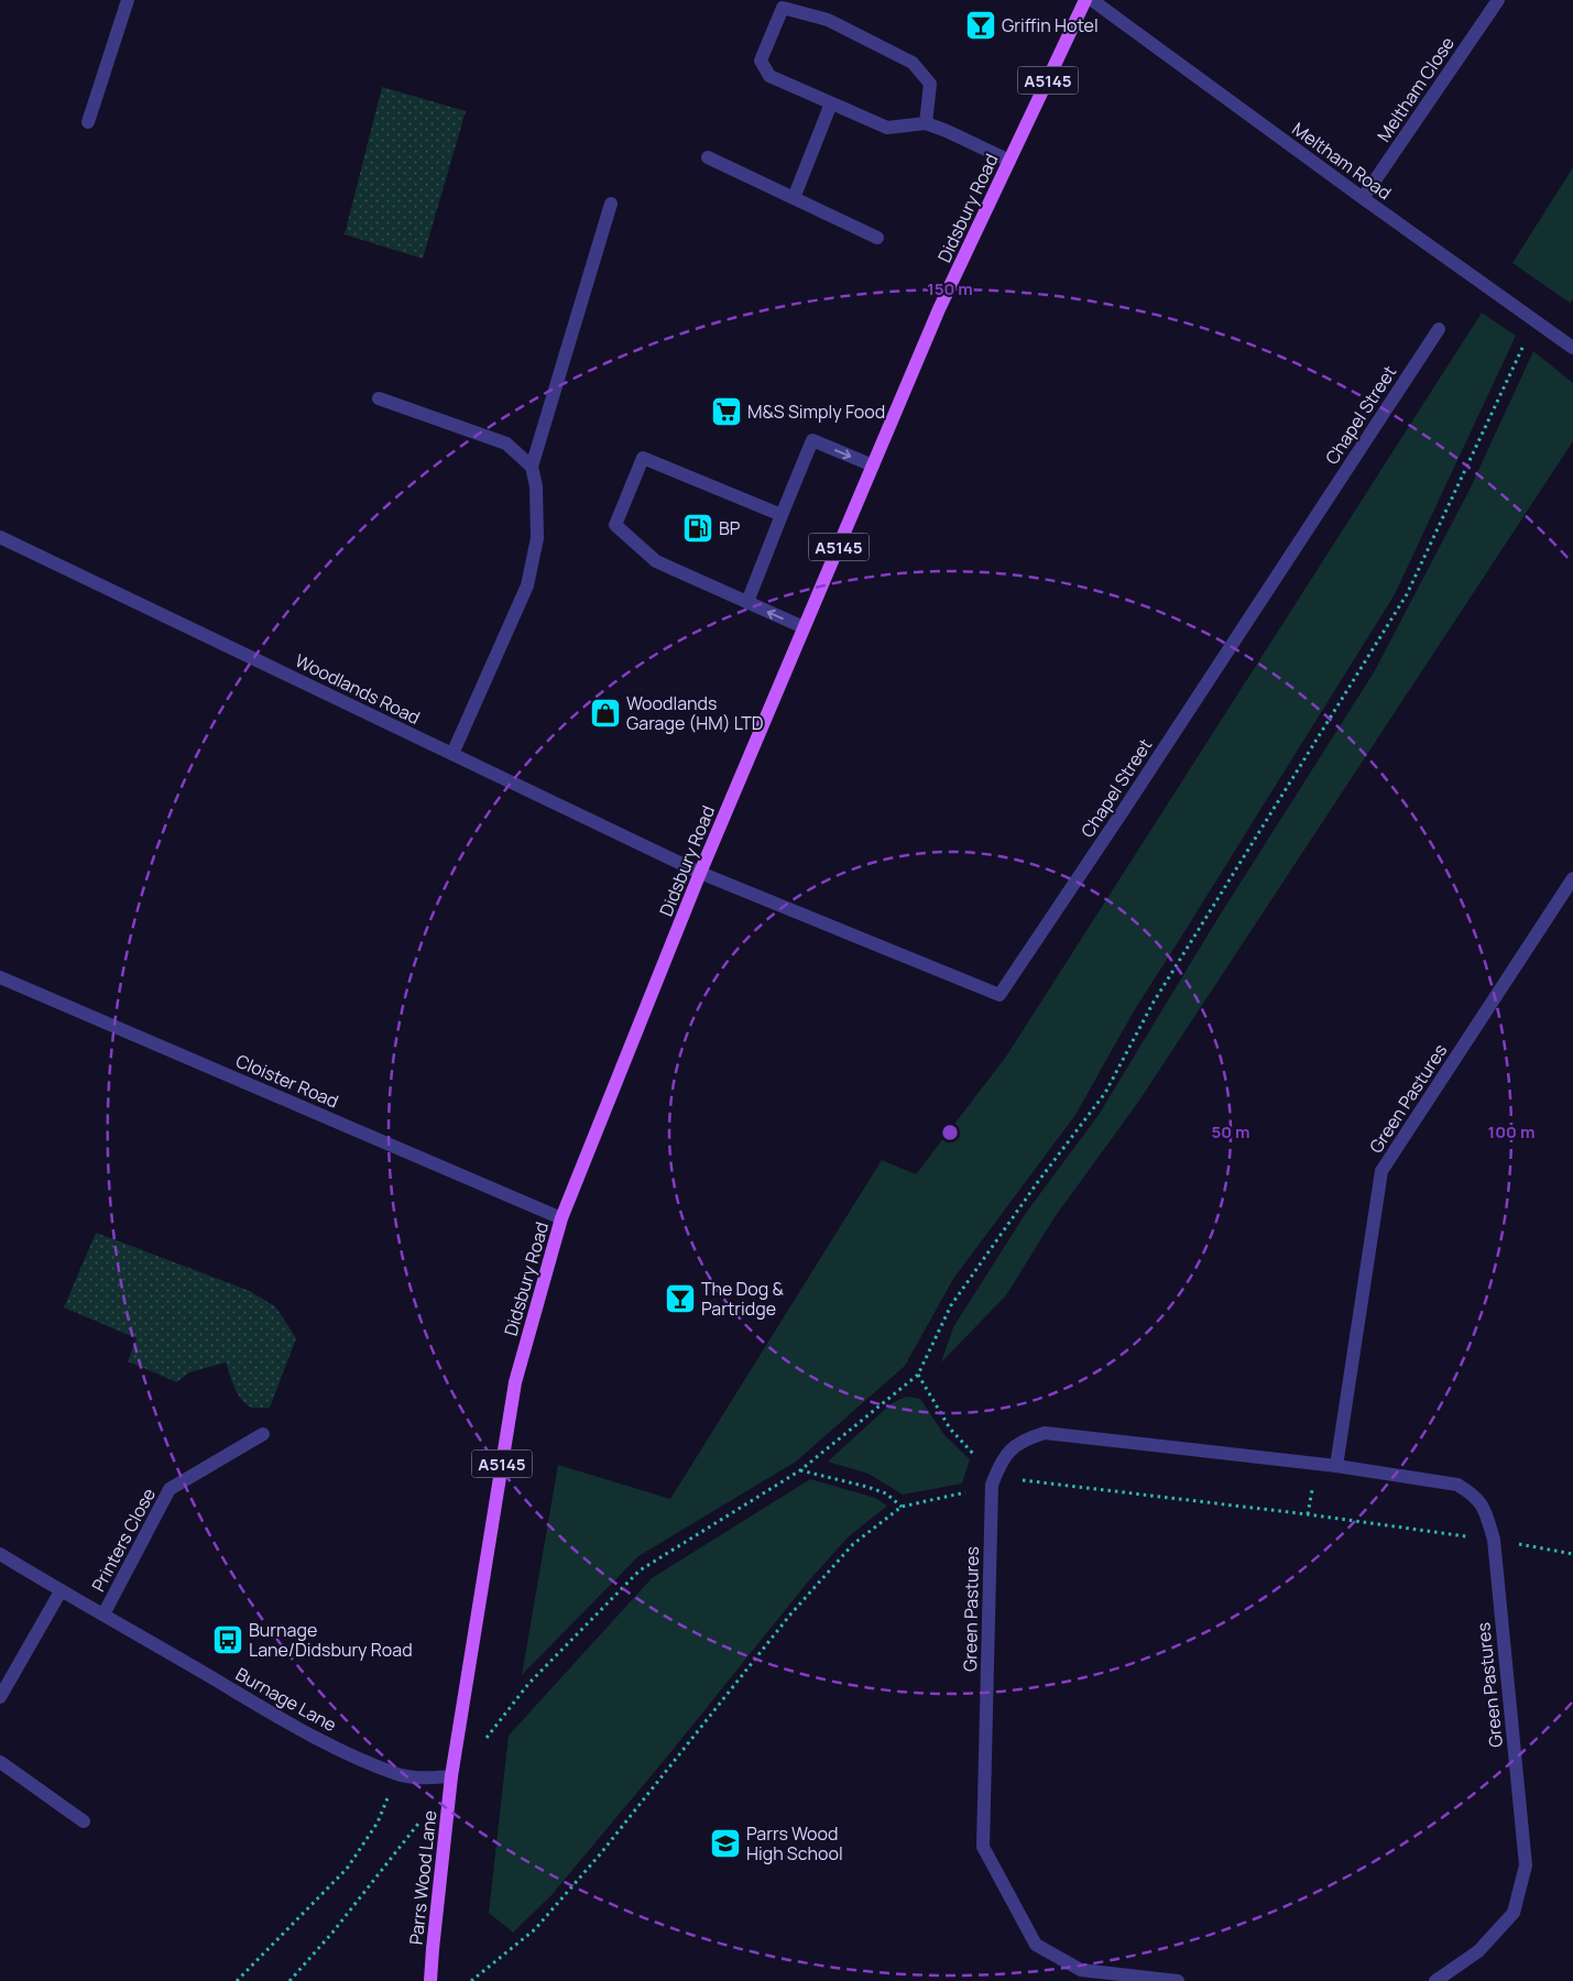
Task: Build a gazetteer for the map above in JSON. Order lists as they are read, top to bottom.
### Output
{
  "streets": {
    "main road": ["A5145", "Didsbury Road", "Parrs Wood Lane"],
    "street": [
      "Meltham Close",
      "Meltham Road",
      "Chapel Street",
      "Woodlands Road",
      "Cloister Road",
      "Green Pastures",
      "Printers Close",
      "Burnage Lane"
    ]
  },
  "crossings": [
    ["Meltham Close", "Meltham Road"],
    ["Didsbury Road", "Chapel Street"],
    ["Didsbury Road", "Woodlands Road"],
    ["Didsbury Road", "Cloister Road"],
    ["Didsbury Road", "Burnage Lane"],
    ["Didsbury Road", "Parrs Wood Lane"],
    ["Chapel Street", "Woodlands Road"],
    ["Printers Close", "Burnage Lane"],
    ["Burnage Lane", "Parrs Wood Lane"]
  ],
  "places": {
    "bar": ["Griffin Hotel", "The Dog & Partridge"],
    "supermarket": ["M&S Simply Food"],
    "fuel station": ["BP"],
    "shop": ["Woodlands Garage (HM) LTD"],
    "bus stop": ["Burnage Lane/Didsbury Road"],
    "school or university": ["Parrs Wood High School"]
  },
  "rings": ["150 m", "50 m", "100 m"]
}
